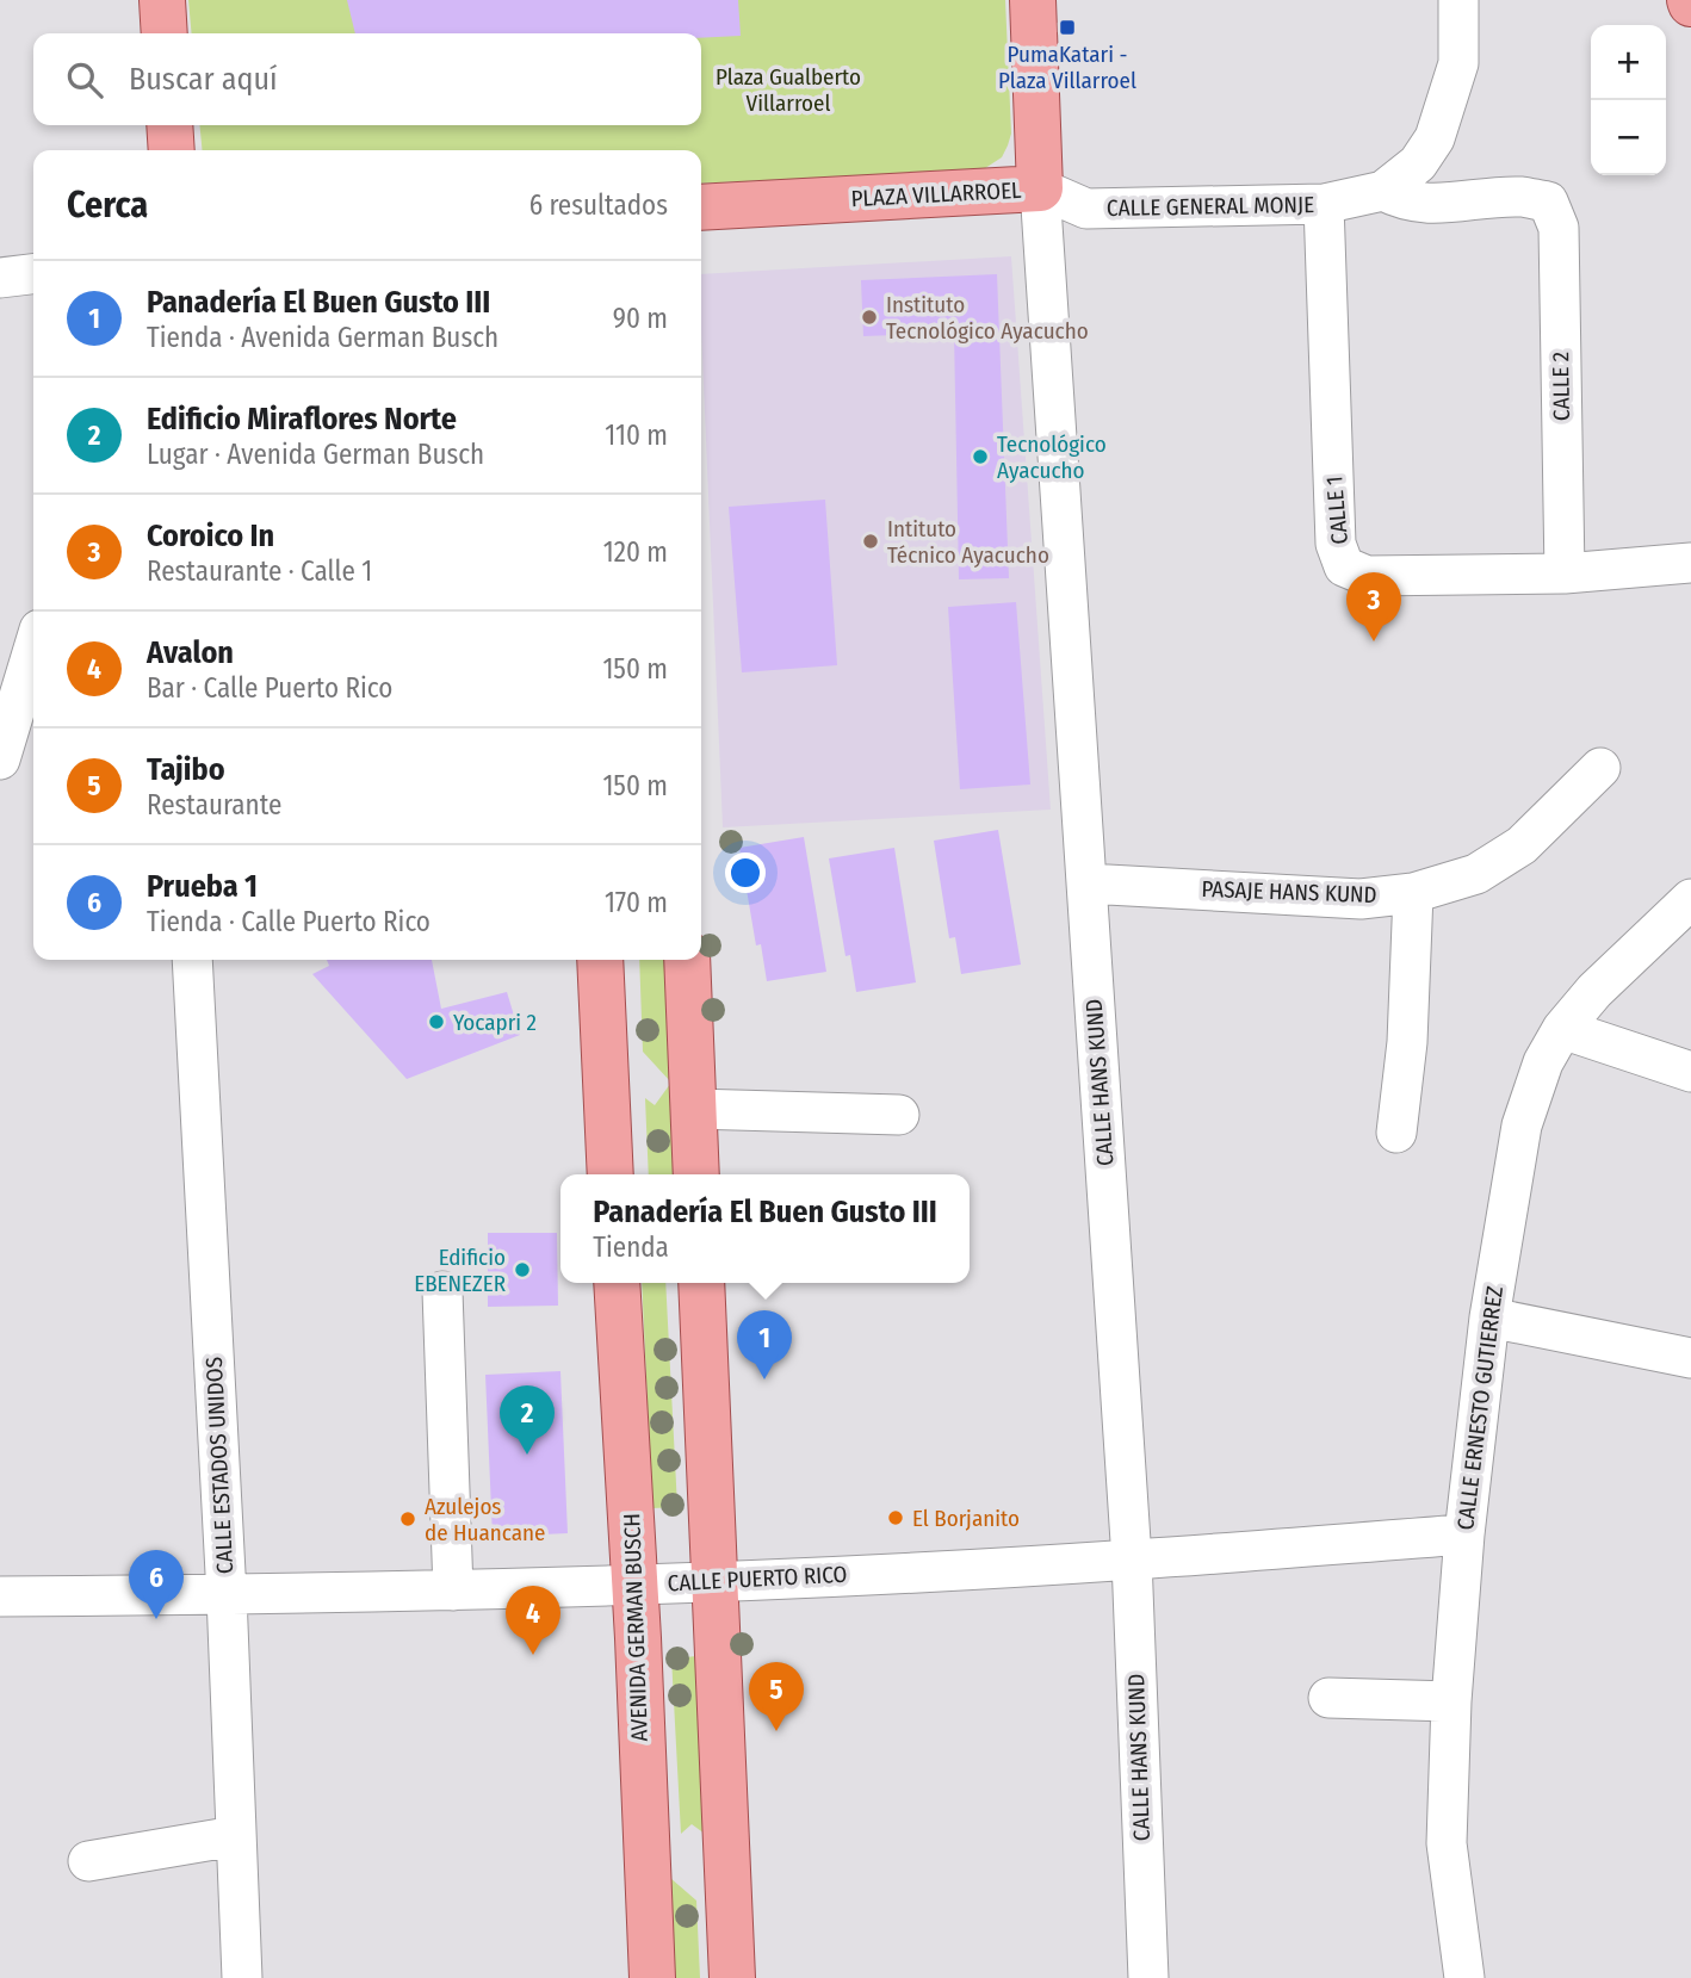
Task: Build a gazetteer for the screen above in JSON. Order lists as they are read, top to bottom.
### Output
{
  "streets": {
    "main road": ["PLAZA VILLARROEL", "AVENIDA GERMAN BUSCH"],
    "street": [
      "CALLE GENERAL MONJE",
      "CALLE 2",
      "CALLE 1",
      "PASAJE HANS KUND",
      "CALLE HANS KUND",
      "CALLE ERNESTO GUTIERREZ",
      "CALLE ESTADOS UNIDOS",
      "CALLE PUERTO RICO"
    ]
  },
  "crossings": [
    ["PLAZA VILLARROEL", "CALLE GENERAL MONJE"],
    ["PLAZA VILLARROEL", "CALLE HANS KUND"],
    ["CALLE GENERAL MONJE", "CALLE 2"],
    ["CALLE GENERAL MONJE", "CALLE 1"],
    ["CALLE GENERAL MONJE", "CALLE HANS KUND"],
    ["CALLE 2", "CALLE 1"],
    ["PASAJE HANS KUND", "CALLE HANS KUND"],
    ["CALLE HANS KUND", "CALLE PUERTO RICO"],
    ["CALLE ERNESTO GUTIERREZ", "CALLE PUERTO RICO"],
    ["CALLE ESTADOS UNIDOS", "CALLE PUERTO RICO"],
    ["CALLE PUERTO RICO", "AVENIDA GERMAN BUSCH"]
  ],
  "parks": ["Plaza Gualberto Villarroel"],
  "places": {
    "transit": ["PumaKatari - Plaza Villarroel"],
    "other": [
      "Instituto Tecnológico Ayacucho",
      "Tecnológico Ayacucho",
      "Intituto Técnico Ayacucho",
      "Yocapri 2",
      "Edificio EBENEZER",
      "El Borjanito",
      "Azulejos de Huancane"
    ]
  },
  "page": {
    "map_buttons": ["+", "−"],
    "search": "Buscar aquí",
    "heading": ["Cerca", "6 resultados"],
    "list": [
      {
        "mark": "1",
        "name": "Panadería El Buen Gusto III",
        "note": "Tienda · Avenida German Busch",
        "value": "90 m"
      },
      {
        "mark": "2",
        "name": "Edificio Miraflores Norte",
        "note": "Lugar · Avenida German Busch",
        "value": "110 m"
      },
      {
        "mark": "3",
        "name": "Coroico In",
        "note": "Restaurante · Calle 1",
        "value": "120 m"
      },
      {
        "mark": "4",
        "name": "Avalon",
        "note": "Bar · Calle Puerto Rico",
        "value": "150 m"
      },
      {
        "mark": "5",
        "name": "Tajibo",
        "note": "Restaurante",
        "value": "150 m"
      },
      {
        "mark": "6",
        "name": "Prueba 1",
        "note": "Tienda · Calle Puerto Rico",
        "value": "170 m"
      }
    ],
    "pins": [
      "3",
      "1",
      "2",
      "6",
      "4",
      "5"
    ],
    "popup": ["Panadería El Buen Gusto III", "Tienda"]
  }
}
